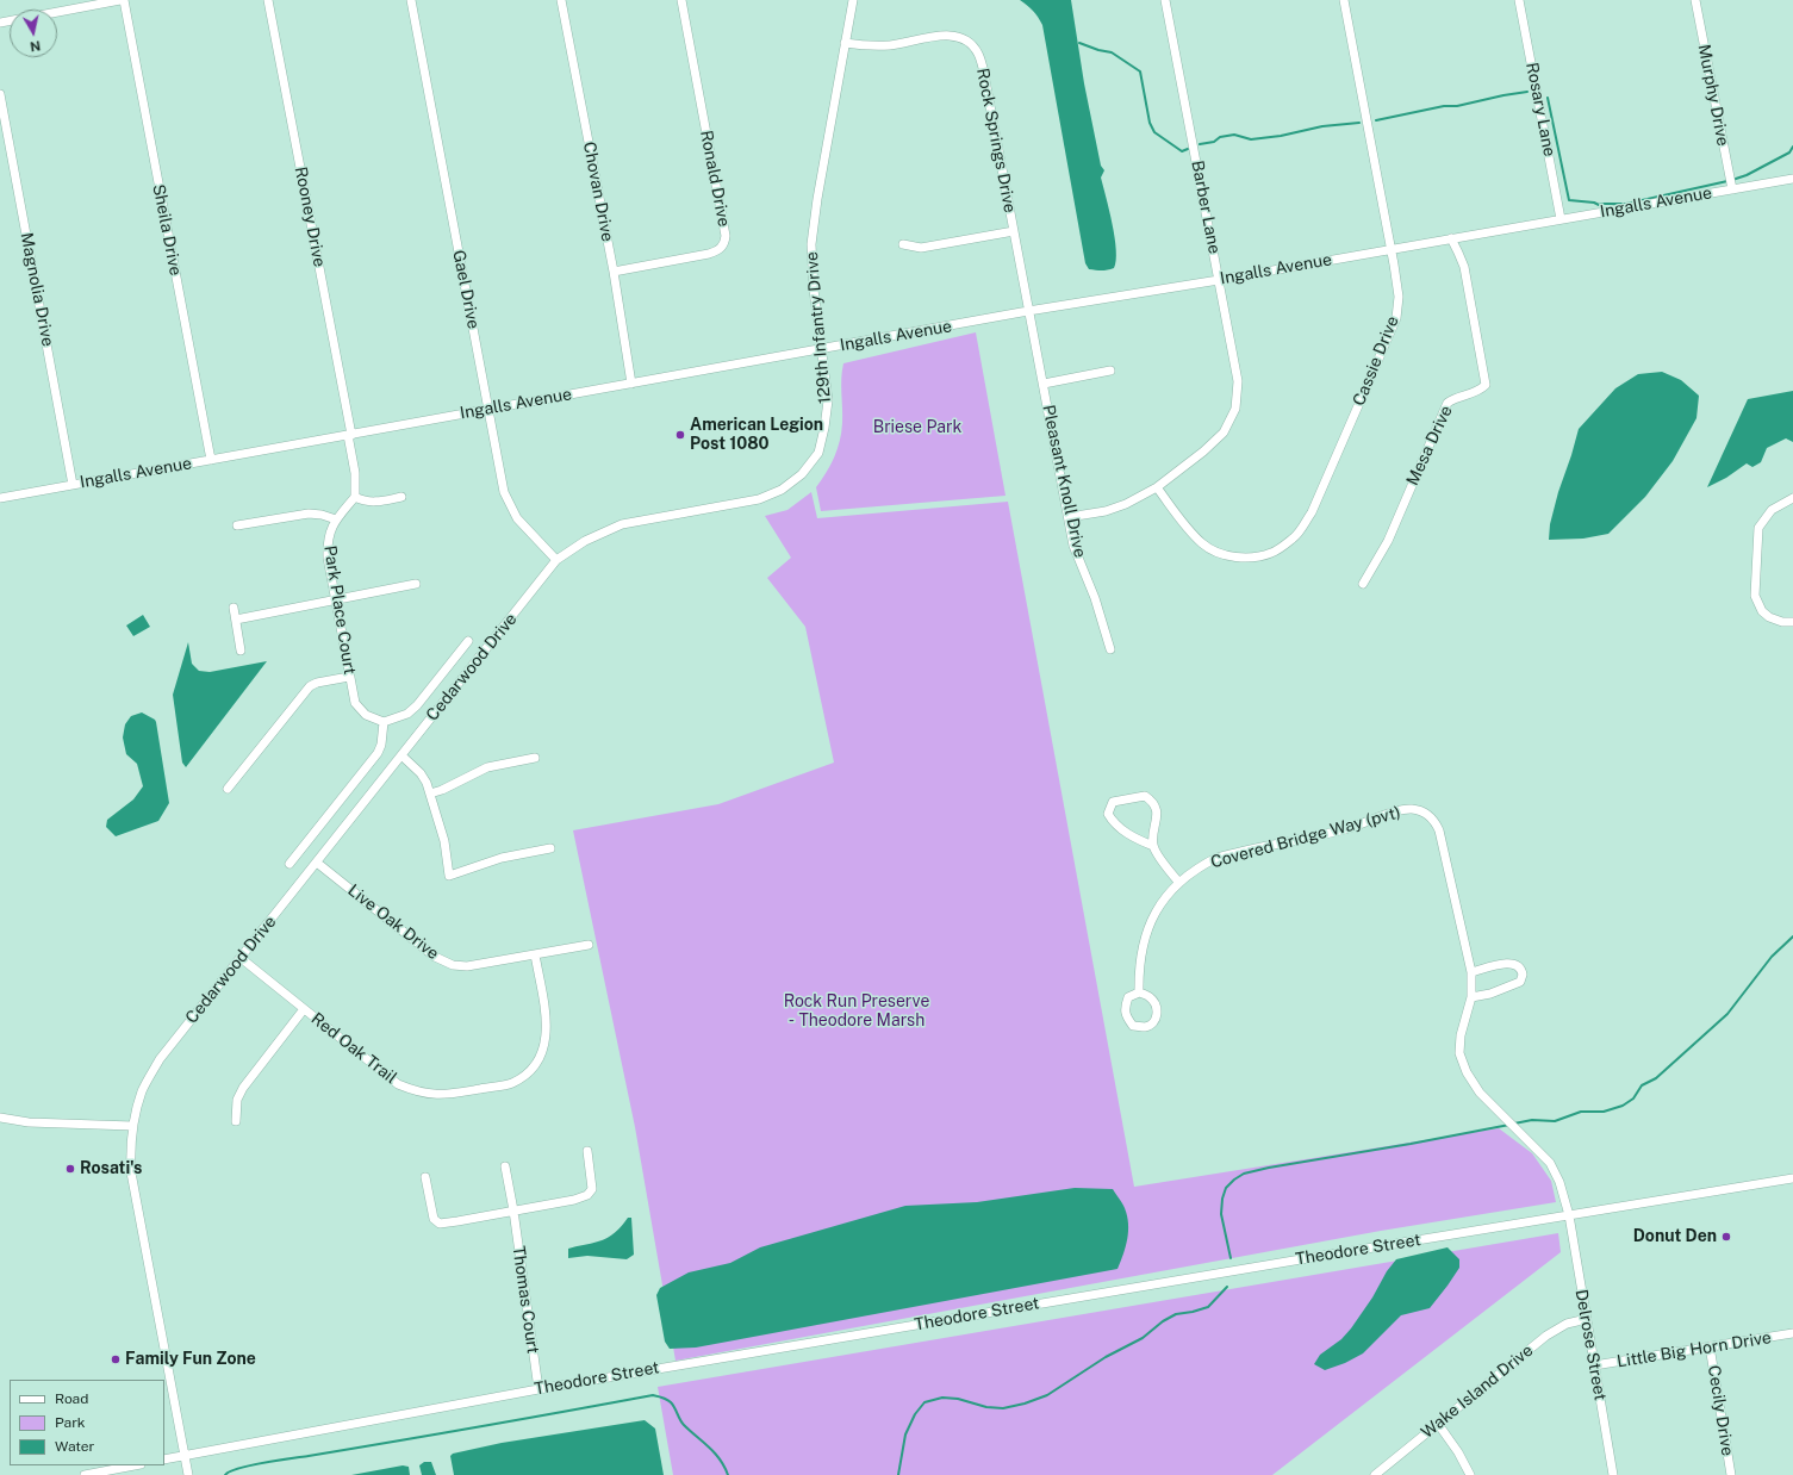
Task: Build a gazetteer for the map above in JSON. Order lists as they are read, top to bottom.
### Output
{
  "streets": {
    "street": [
      "Murphy Drive",
      "Rosary Lane",
      "Rock Springs Drive",
      "Ronald Drive",
      "Chovan Drive",
      "Ingalls Avenue",
      "Barber Lane",
      "Rooney Drive",
      "Sheila Drive",
      "Magnolia Drive",
      "Gael Drive",
      "129th Infantry Drive",
      "Cassie Drive",
      "Mesa Drive",
      "Pleasant Knoll Drive",
      "Park Place Court",
      "Cedarwood Drive",
      "Covered Bridge Way (pvt)",
      "Live Oak Drive",
      "Red Oak Trail",
      "Theodore Street",
      "Thomas Court",
      "Delrose Street",
      "Little Big Horn Drive",
      "Wake Island Drive",
      "Cecily Drive"
    ]
  },
  "crossings": [
    ["Murphy Drive", "Ingalls Avenue"],
    ["Rosary Lane", "Ingalls Avenue"],
    ["Rock Springs Drive", "Ingalls Avenue"],
    ["Rock Springs Drive", "129th Infantry Drive"],
    ["Rock Springs Drive", "Pleasant Knoll Drive"],
    ["Ronald Drive", "Chovan Drive"],
    ["Chovan Drive", "Ingalls Avenue"],
    ["Ingalls Avenue", "Barber Lane"],
    ["Ingalls Avenue", "Rooney Drive"],
    ["Ingalls Avenue", "Sheila Drive"],
    ["Ingalls Avenue", "Magnolia Drive"],
    ["Ingalls Avenue", "Gael Drive"],
    ["Ingalls Avenue", "129th Infantry Drive"],
    ["Ingalls Avenue", "Cassie Drive"],
    ["Ingalls Avenue", "Mesa Drive"],
    ["Ingalls Avenue", "Pleasant Knoll Drive"],
    ["Barber Lane", "Cassie Drive"],
    ["Barber Lane", "Pleasant Knoll Drive"],
    ["Gael Drive", "129th Infantry Drive"],
    ["Gael Drive", "Cedarwood Drive"],
    ["129th Infantry Drive", "Cedarwood Drive"],
    ["Cedarwood Drive", "Live Oak Drive"],
    ["Cedarwood Drive", "Red Oak Trail"],
    ["Cedarwood Drive", "Theodore Street"],
    ["Covered Bridge Way (pvt)", "Theodore Street"],
    ["Covered Bridge Way (pvt)", "Delrose Street"],
    ["Live Oak Drive", "Red Oak Trail"],
    ["Theodore Street", "Thomas Court"],
    ["Theodore Street", "Delrose Street"],
    ["Delrose Street", "Little Big Horn Drive"],
    ["Delrose Street", "Wake Island Drive"],
    ["Little Big Horn Drive", "Cecily Drive"]
  ],
  "parks": ["Briese Park", "Rock Run Preserve - Theodore Marsh"],
  "places": [
    "American Legion Post 1080",
    "Rosati's",
    "Donut Den",
    "Family Fun Zone"
  ],
  "legend": ["Road", "Park", "Water"],
  "north": "bottom"
}
